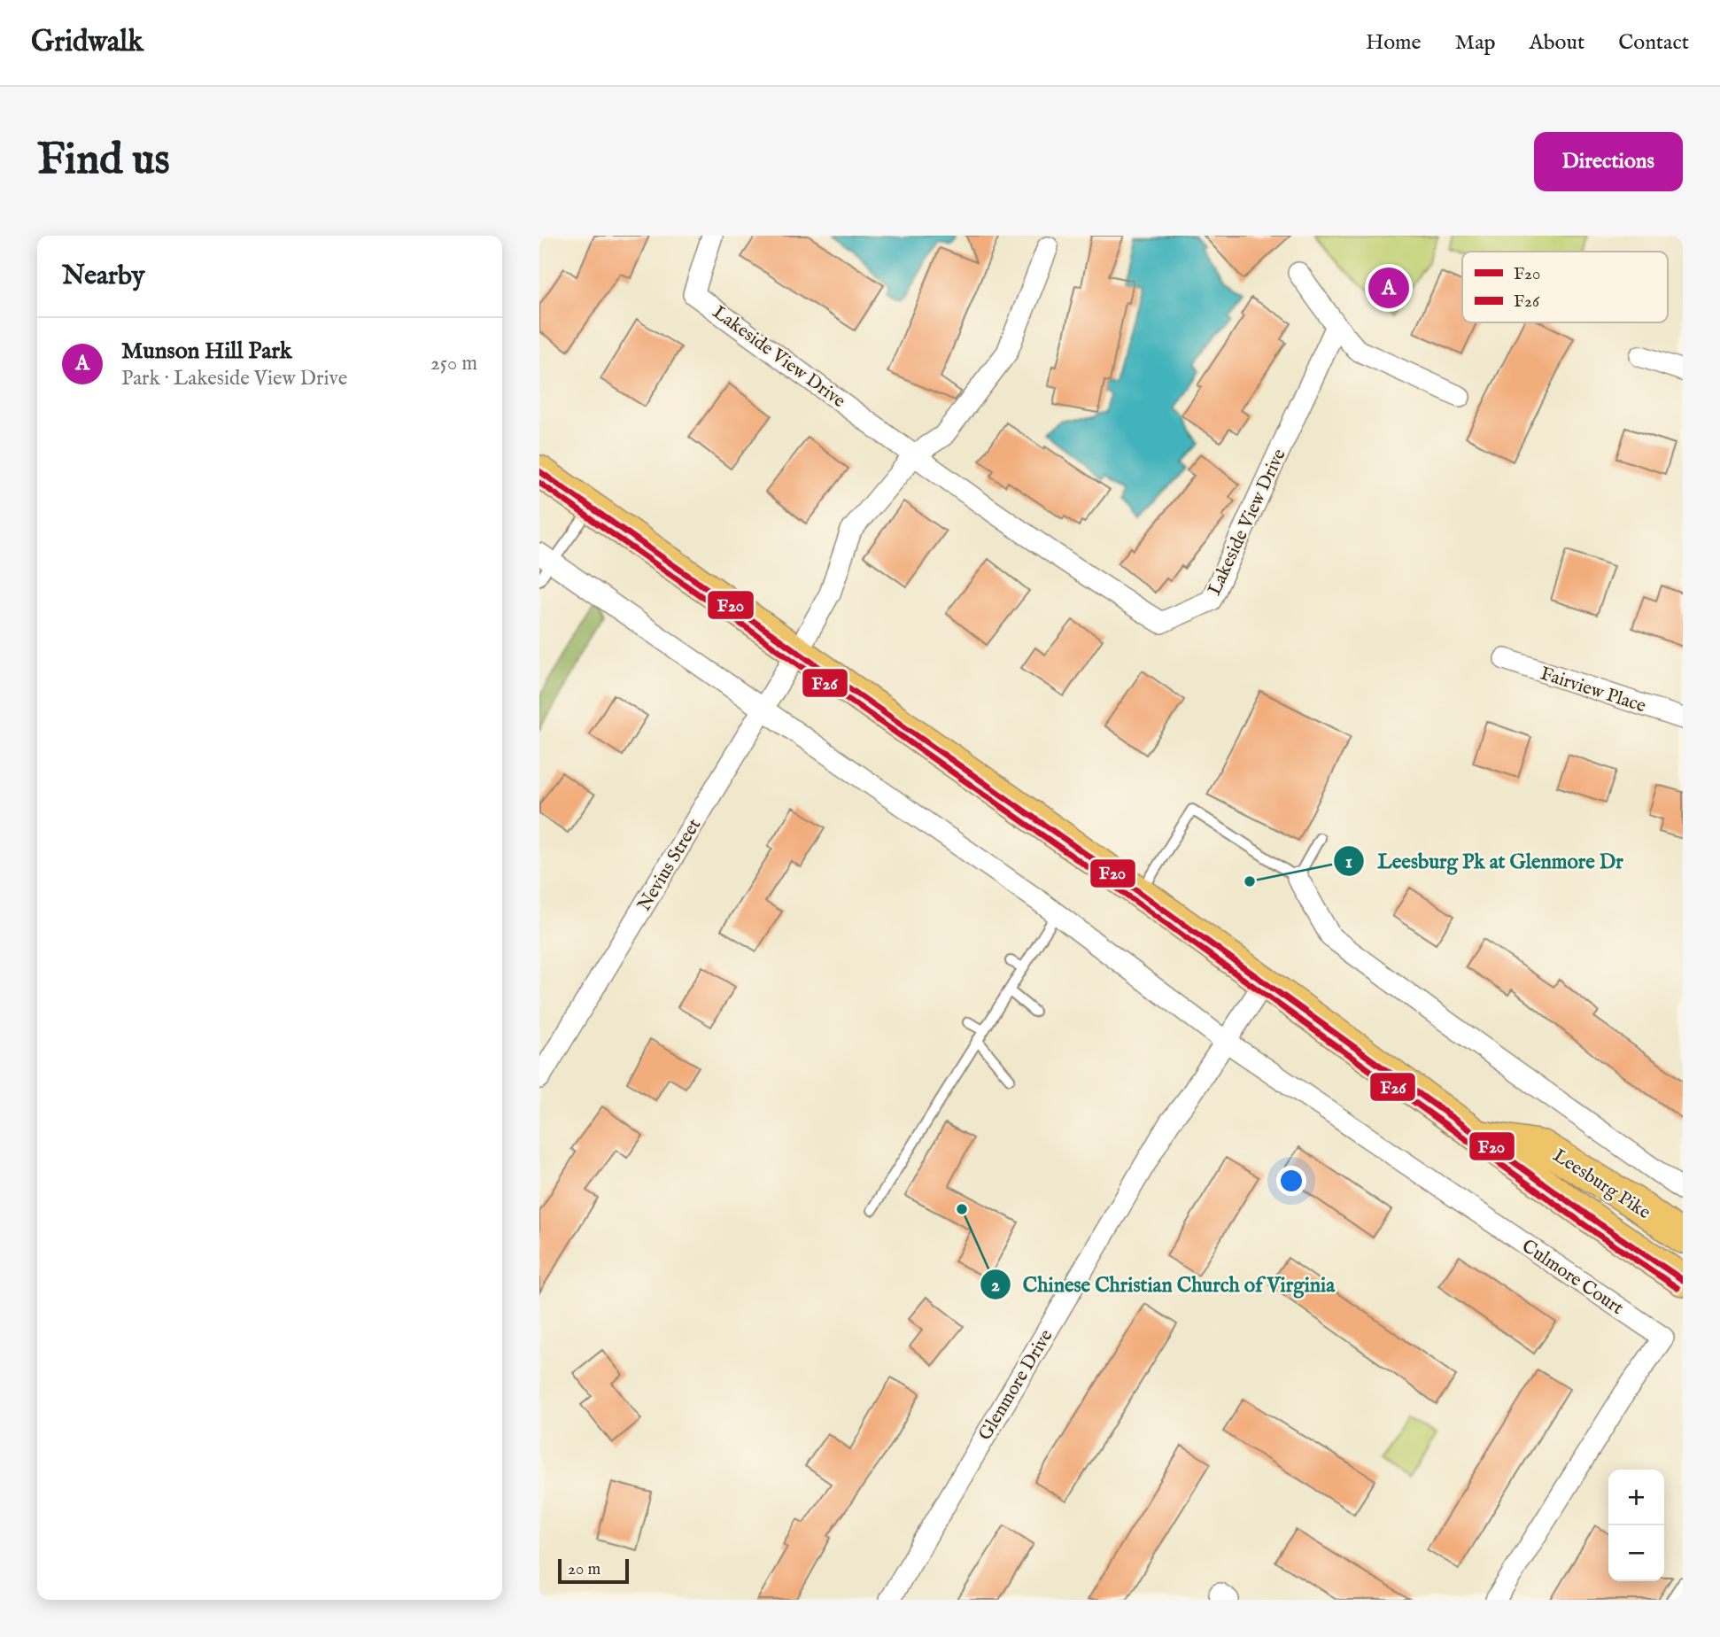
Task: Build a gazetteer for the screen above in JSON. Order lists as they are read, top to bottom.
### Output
{
  "streets": {
    "main road": ["Leesburg Pike"],
    "street": [
      "Lakeside View Drive",
      "Fairview Place",
      "Nevius Street",
      "Culmore Court",
      "Glenmore Drive"
    ]
  },
  "crossings": [
    ["Nevius Street", "Leesburg Pike"],
    ["Leesburg Pike", "Glenmore Drive"],
    ["Culmore Court", "Glenmore Drive"]
  ],
  "places": ["Leesburg Pk at Glenmore Dr", "Chinese Christian Church of Virginia"],
  "lines": ["transit line F20", "transit line F26"],
  "legend": ["F20", "F26"],
  "scale_bar": "20 m",
  "page": {
    "header": "Gridwalk",
    "nav": [
      "Home",
      "Map",
      "About",
      "Contact"
    ],
    "buttons": "Directions",
    "title": "Find us",
    "heading": "Nearby",
    "pins": "A",
    "list": [
      {
        "mark": "A",
        "name": "Munson Hill Park",
        "note": "Park · Lakeside View Drive",
        "value": "250 m"
      }
    ],
    "map_buttons": ["+", "−"],
    "scale": "20 m"
  }
}
